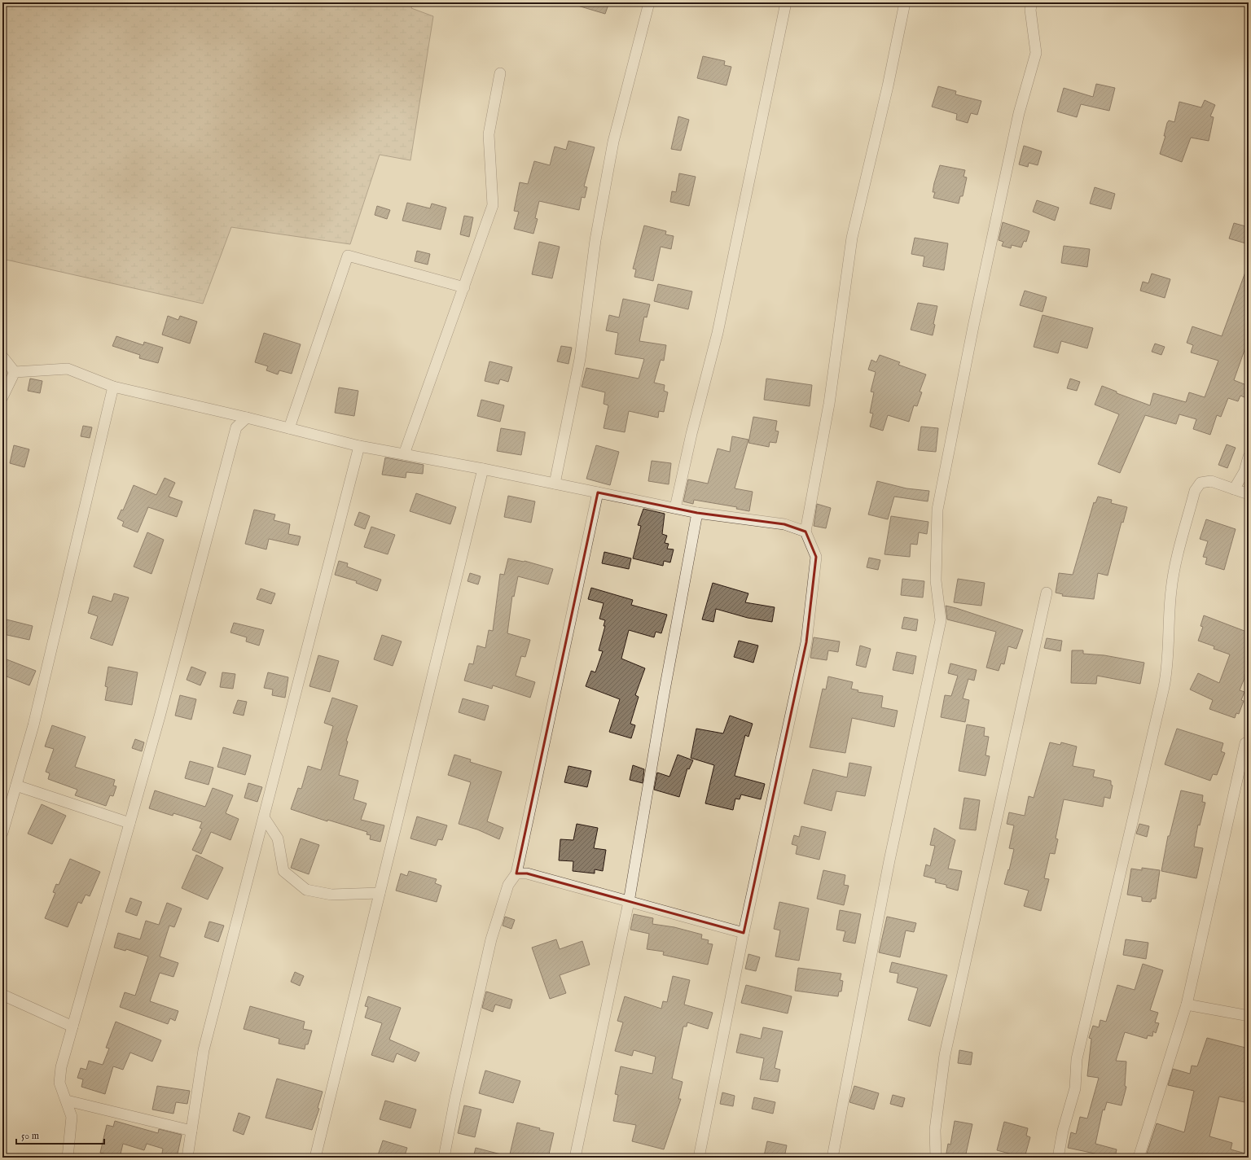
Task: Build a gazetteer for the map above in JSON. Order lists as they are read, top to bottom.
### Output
{
  "scale_bar": "50 m"
}
